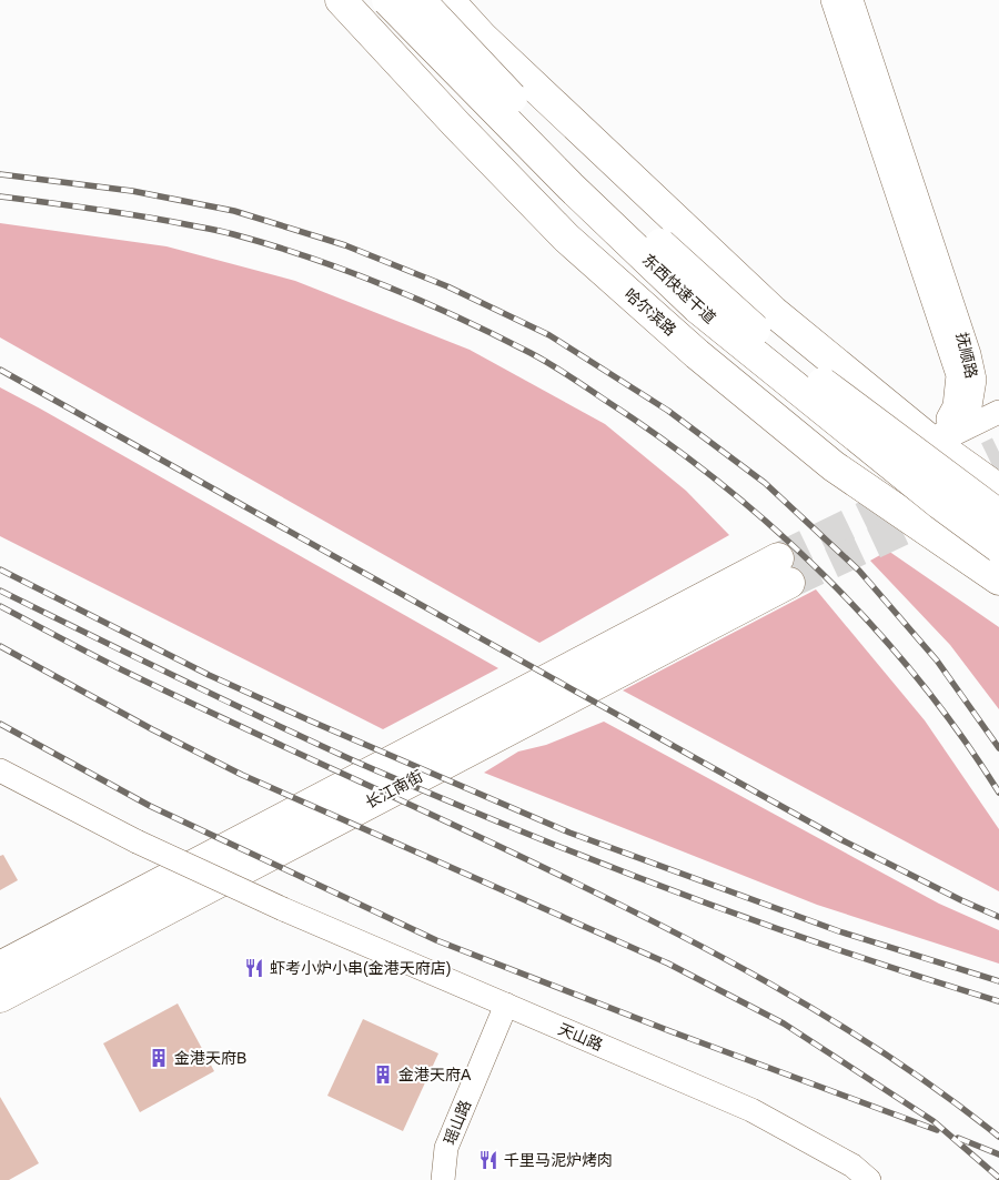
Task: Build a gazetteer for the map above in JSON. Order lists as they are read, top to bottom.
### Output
{
  "streets": {
    "main road": ["东西快速干道", "哈尔滨路", "长江南街"],
    "street": ["抚顺路", "天山路", "瑶山路"]
  },
  "crossings": [
    ["天山路", "瑶山路"]
  ],
  "places": {
    "restaurant": ["虾考小炉小串(金港天府店)", "千里马泥炉烤肉"],
    "building": ["金港天府B", "金港天府A"]
  }
}
